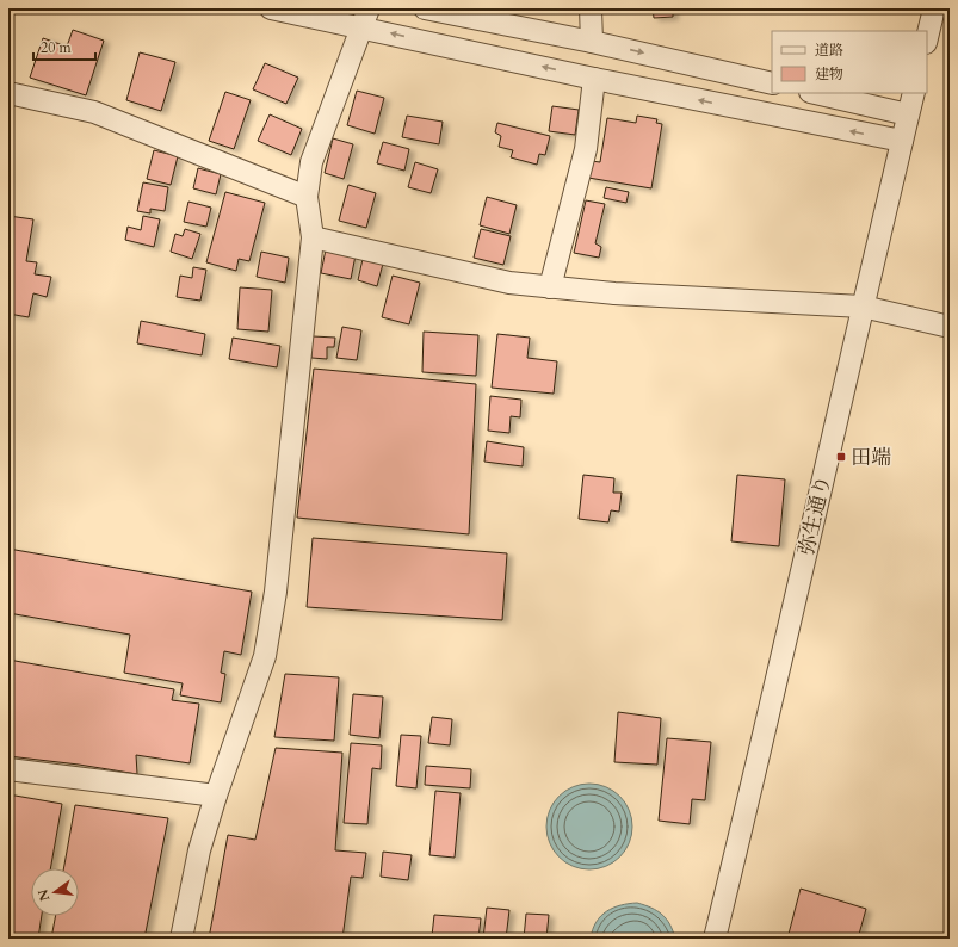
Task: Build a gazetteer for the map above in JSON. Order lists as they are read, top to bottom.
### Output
{
  "streets": {
    "street": ["弥生通り"]
  },
  "places": {
    "transit": ["田端"]
  },
  "legend": ["道路", "建物"],
  "scale_bar": "20 m",
  "north": "left"
}
